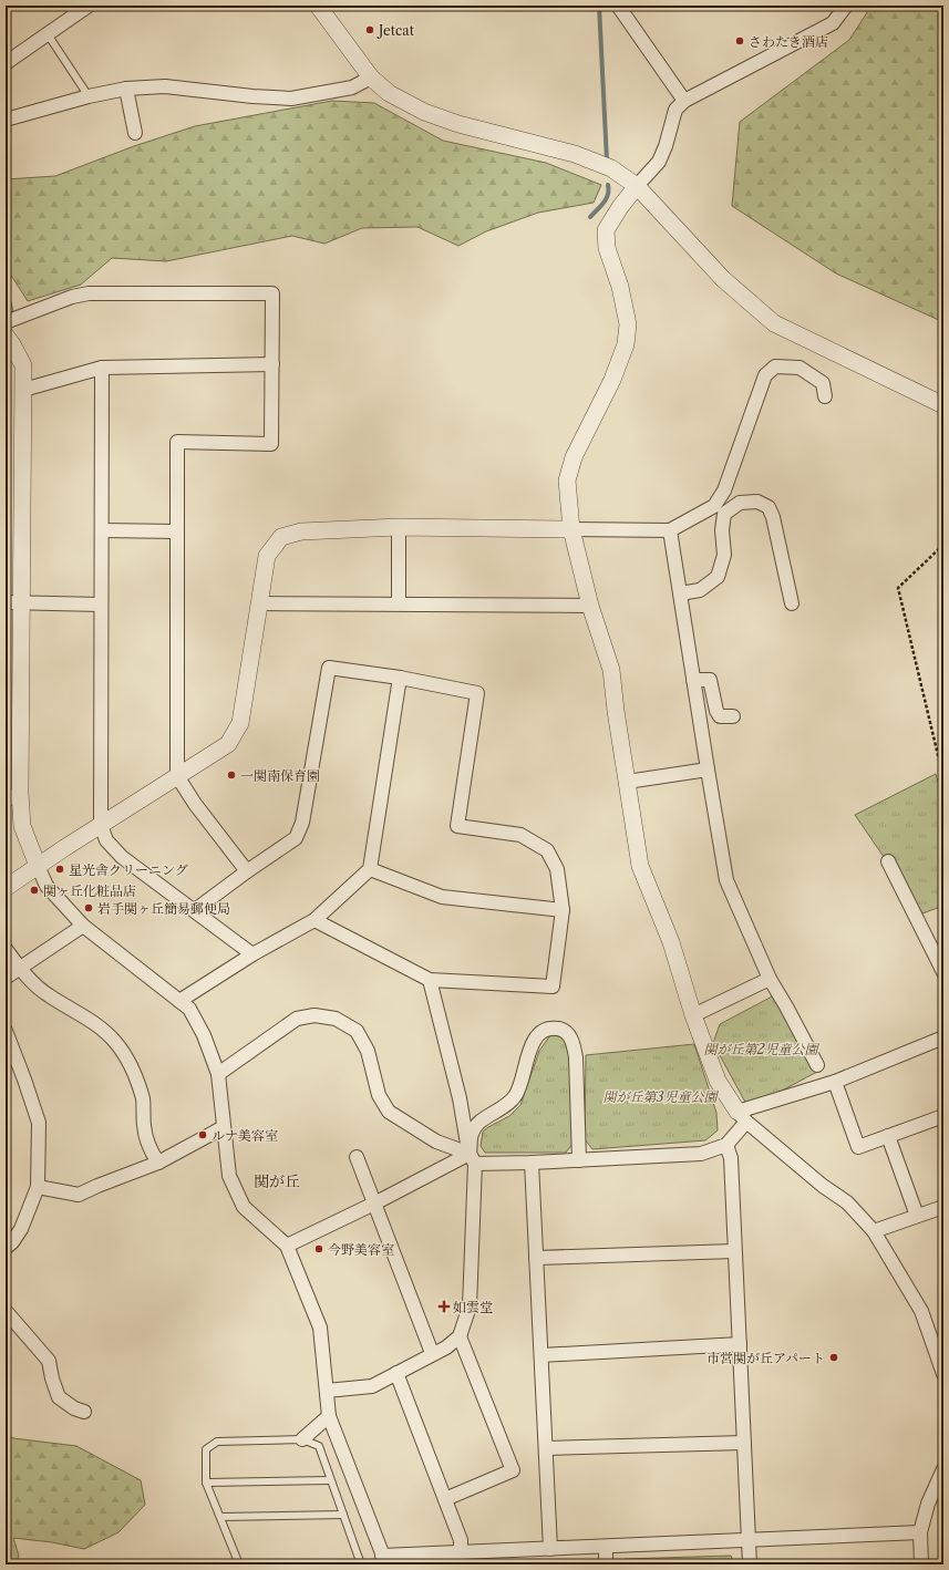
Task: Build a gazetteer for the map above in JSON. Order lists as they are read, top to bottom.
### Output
{
  "districts": ["関が丘"],
  "parks": ["関が丘第2児童公園", "関が丘第3児童公園"],
  "places": {
    "other": [
      "Jetcat",
      "さわたき酒店",
      "一関南保育園",
      "星光舎クリーニング",
      "関ヶ丘化粧品店",
      "岩手関ヶ丘簡易郵便局",
      "ルナ美容室",
      "今野美容室",
      "市営関が丘アパート"
    ],
    "health": ["如雲堂"]
  }
}
